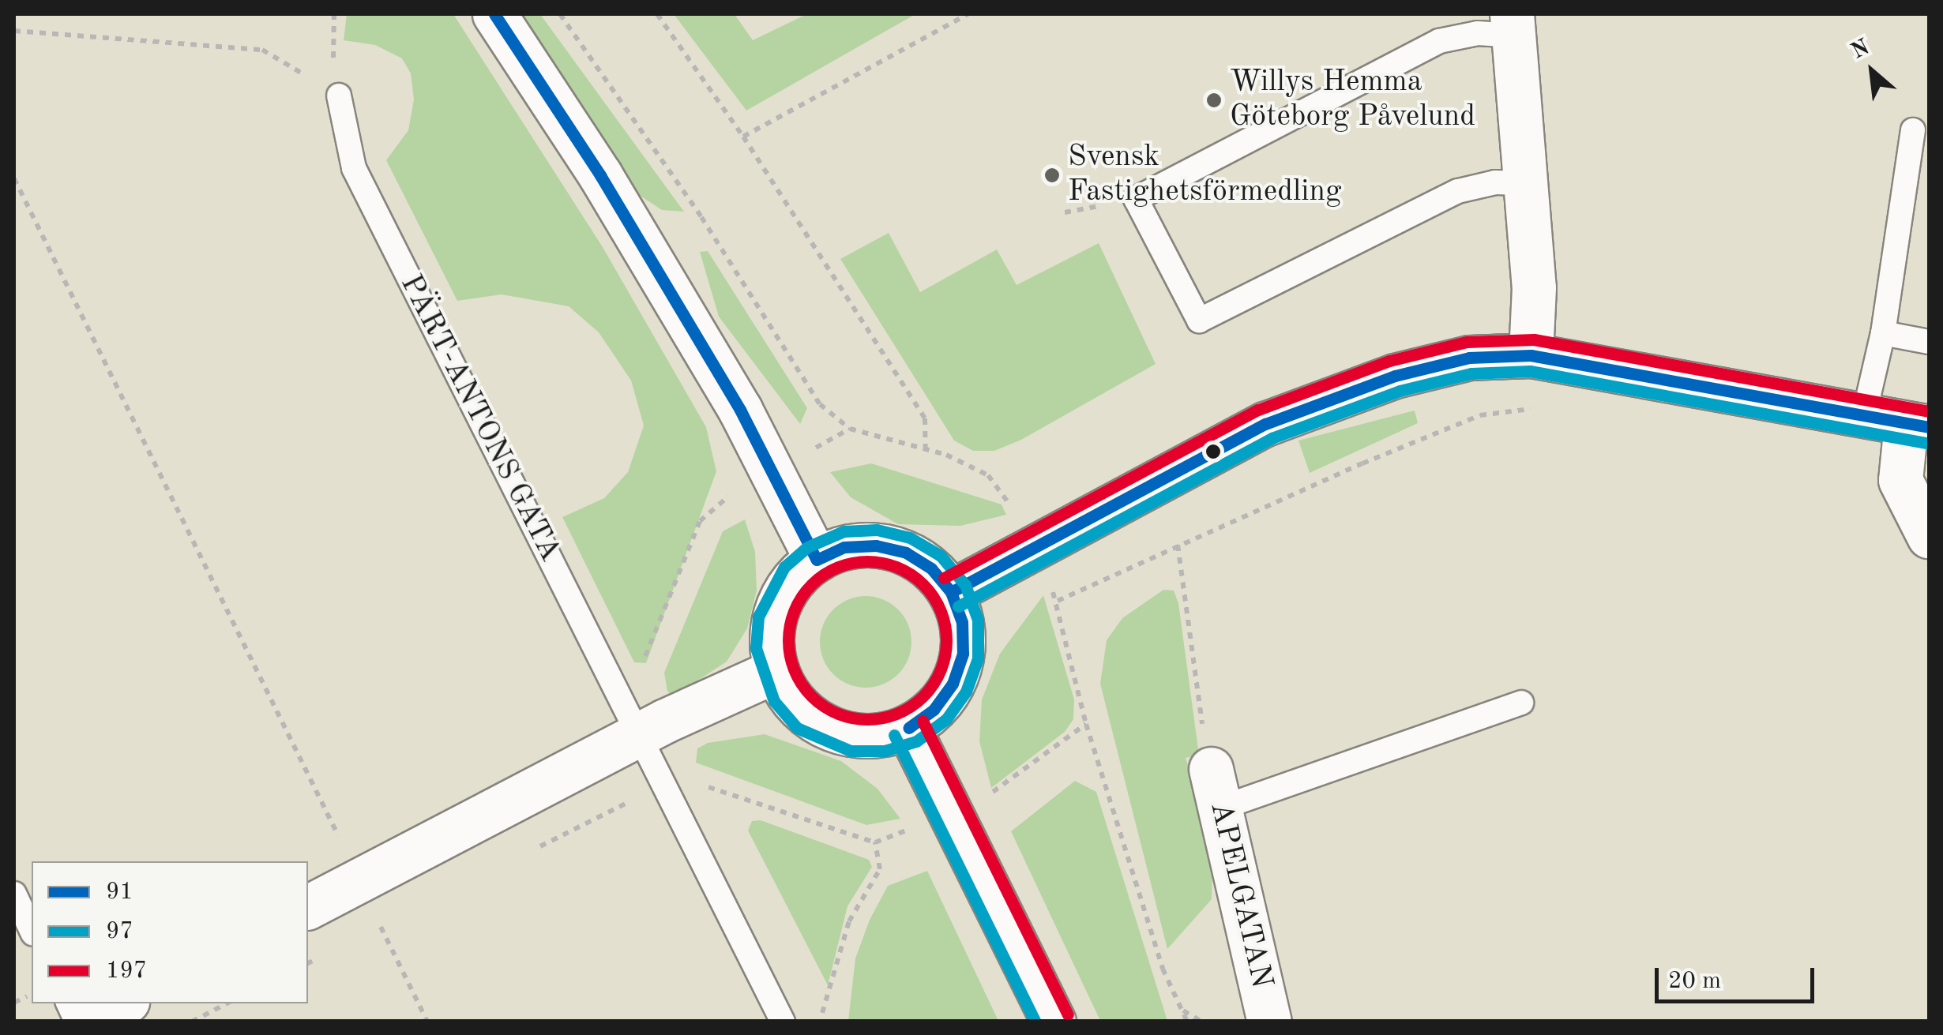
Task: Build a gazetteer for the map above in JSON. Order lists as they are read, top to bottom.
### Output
{
  "streets": {
    "street": ["APELGATAN"],
    "lane": ["PÄRT-ANTONS GATA"]
  },
  "places": ["Willys Hemma Göteborg Påvelund", "Svensk Fastighetsförmedling"],
  "lines": ["transit line 91", "transit line 197", "transit line 97"],
  "legend": ["91", "97", "197"],
  "scale_bar": "20 m",
  "north": "top left"
}
